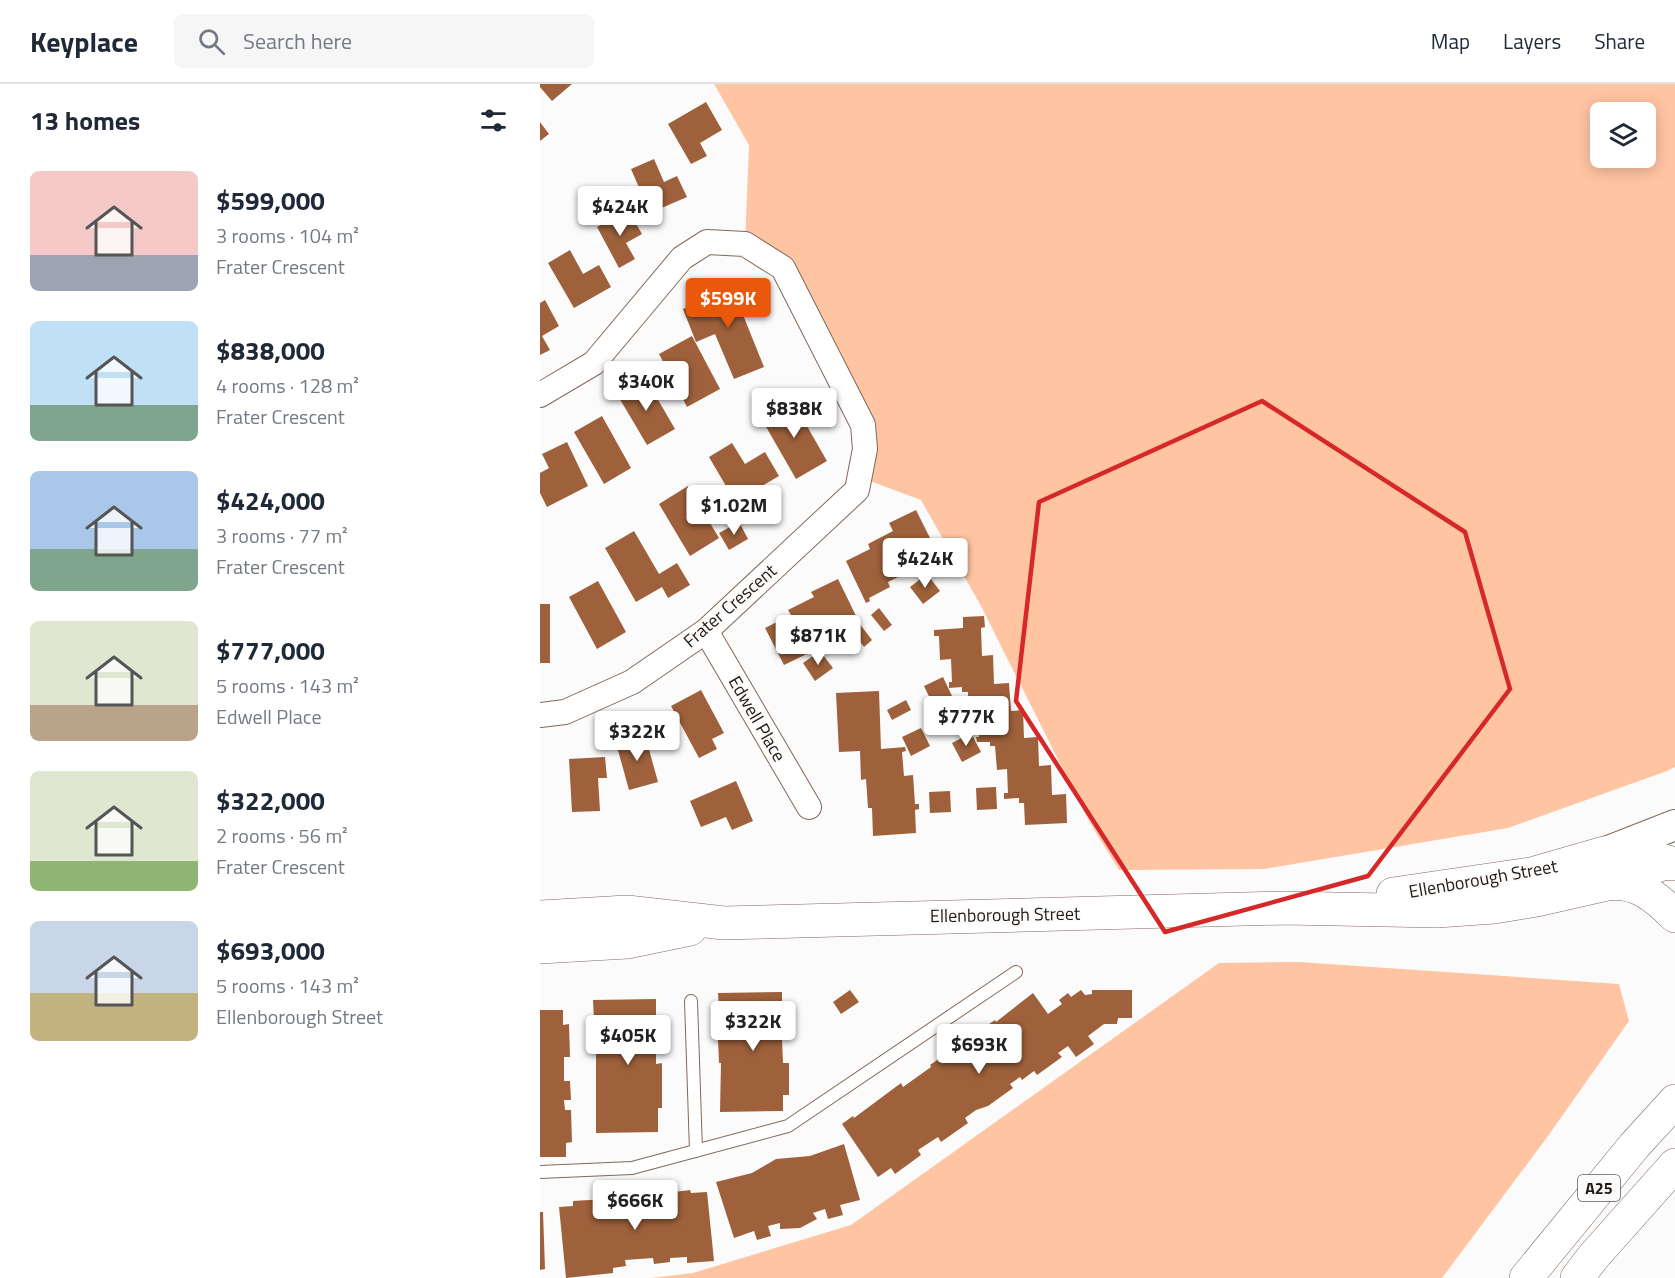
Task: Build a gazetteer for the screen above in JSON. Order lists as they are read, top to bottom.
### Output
{
  "streets": {
    "main road": ["Ellenborough Street", "A25"],
    "street": ["Frater Crescent", "Edwell Place"]
  },
  "crossings": [
    ["Frater Crescent", "Edwell Place"]
  ],
  "page": {
    "header": "Keyplace",
    "search": "Search here",
    "nav": ["Map", "Layers", "Share"],
    "heading": "13 homes",
    "list": [
      {
        "name": "$599,000",
        "note": "3 rooms · 104 m² · Frater Crescent"
      },
      {
        "name": "$838,000",
        "note": "4 rooms · 128 m² · Frater Crescent"
      },
      {
        "name": "$424,000",
        "note": "3 rooms · 77 m² · Frater Crescent"
      },
      {
        "name": "$777,000",
        "note": "5 rooms · 143 m² · Edwell Place"
      },
      {
        "name": "$322,000",
        "note": "2 rooms · 56 m² · Frater Crescent"
      },
      {
        "name": "$693,000",
        "note": "5 rooms · 143 m² · Ellenborough Street"
      }
    ],
    "price": [
      "$424K",
      "$599K",
      "$340K",
      "$838K",
      "$1.02M",
      "$424K",
      "$871K",
      "$777K",
      "$322K",
      "$322K",
      "$405K",
      "$693K",
      "$666K"
    ]
  }
}
